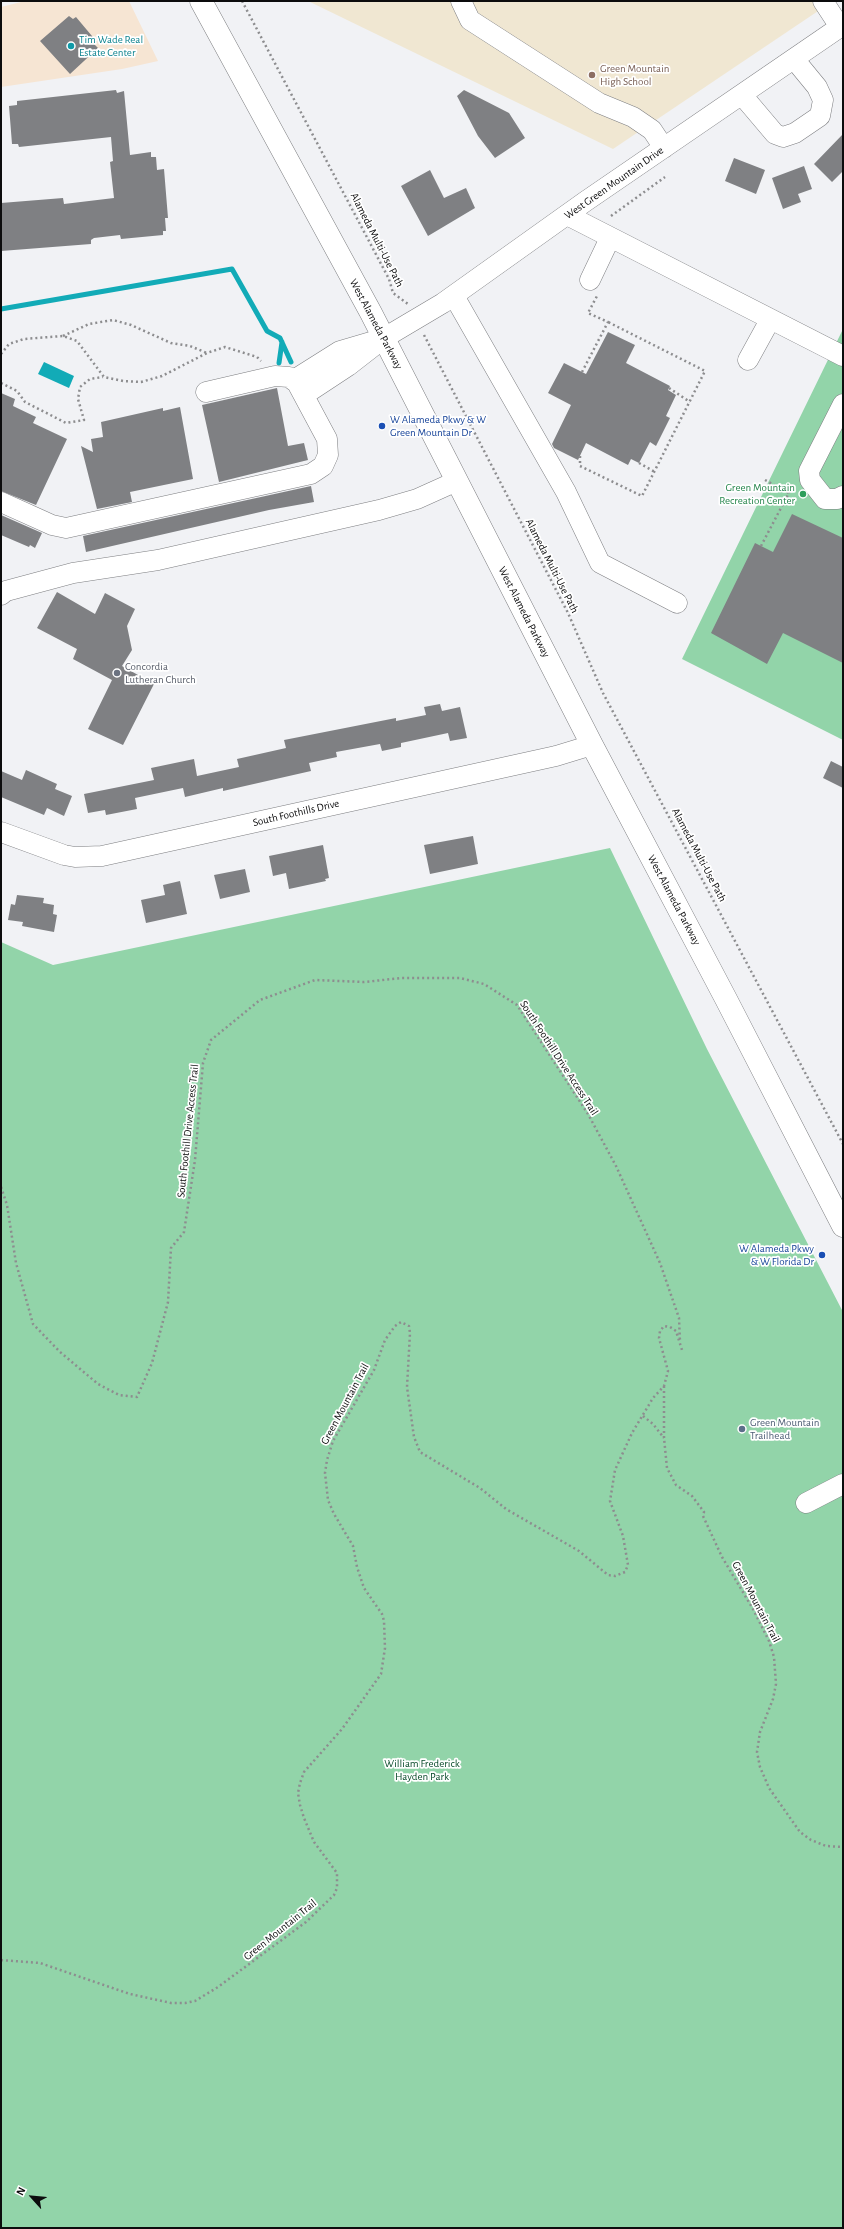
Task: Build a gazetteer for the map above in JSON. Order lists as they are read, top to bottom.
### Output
{
  "streets": {
    "main road": ["West Alameda Parkway"],
    "street": ["West Green Mountain Drive", "South Foothills Drive"],
    "path": ["Alameda Multi-Use Path", "South Foothill Drive Access Trail", "Green Mountain Trail"]
  },
  "crossings": [
    ["West Green Mountain Drive", "Alameda Multi-Use Path"],
    ["West Green Mountain Drive", "West Alameda Parkway"],
    ["West Alameda Parkway", "South Foothills Drive"],
    ["South Foothill Drive Access Trail", "Green Mountain Trail"]
  ],
  "parks": ["William Frederick Hayden Park"],
  "places": [
    "Tim Wade Real Estate Center",
    "Green Mountain High School",
    "W Alameda Pkwy & W Green Mountain Dr",
    "Green Mountain Recreation Center",
    "Concordia Lutheran Church",
    "W Alameda Pkwy & W Florida Dr",
    "Green Mountain Trailhead"
  ],
  "north": "top left"
}
